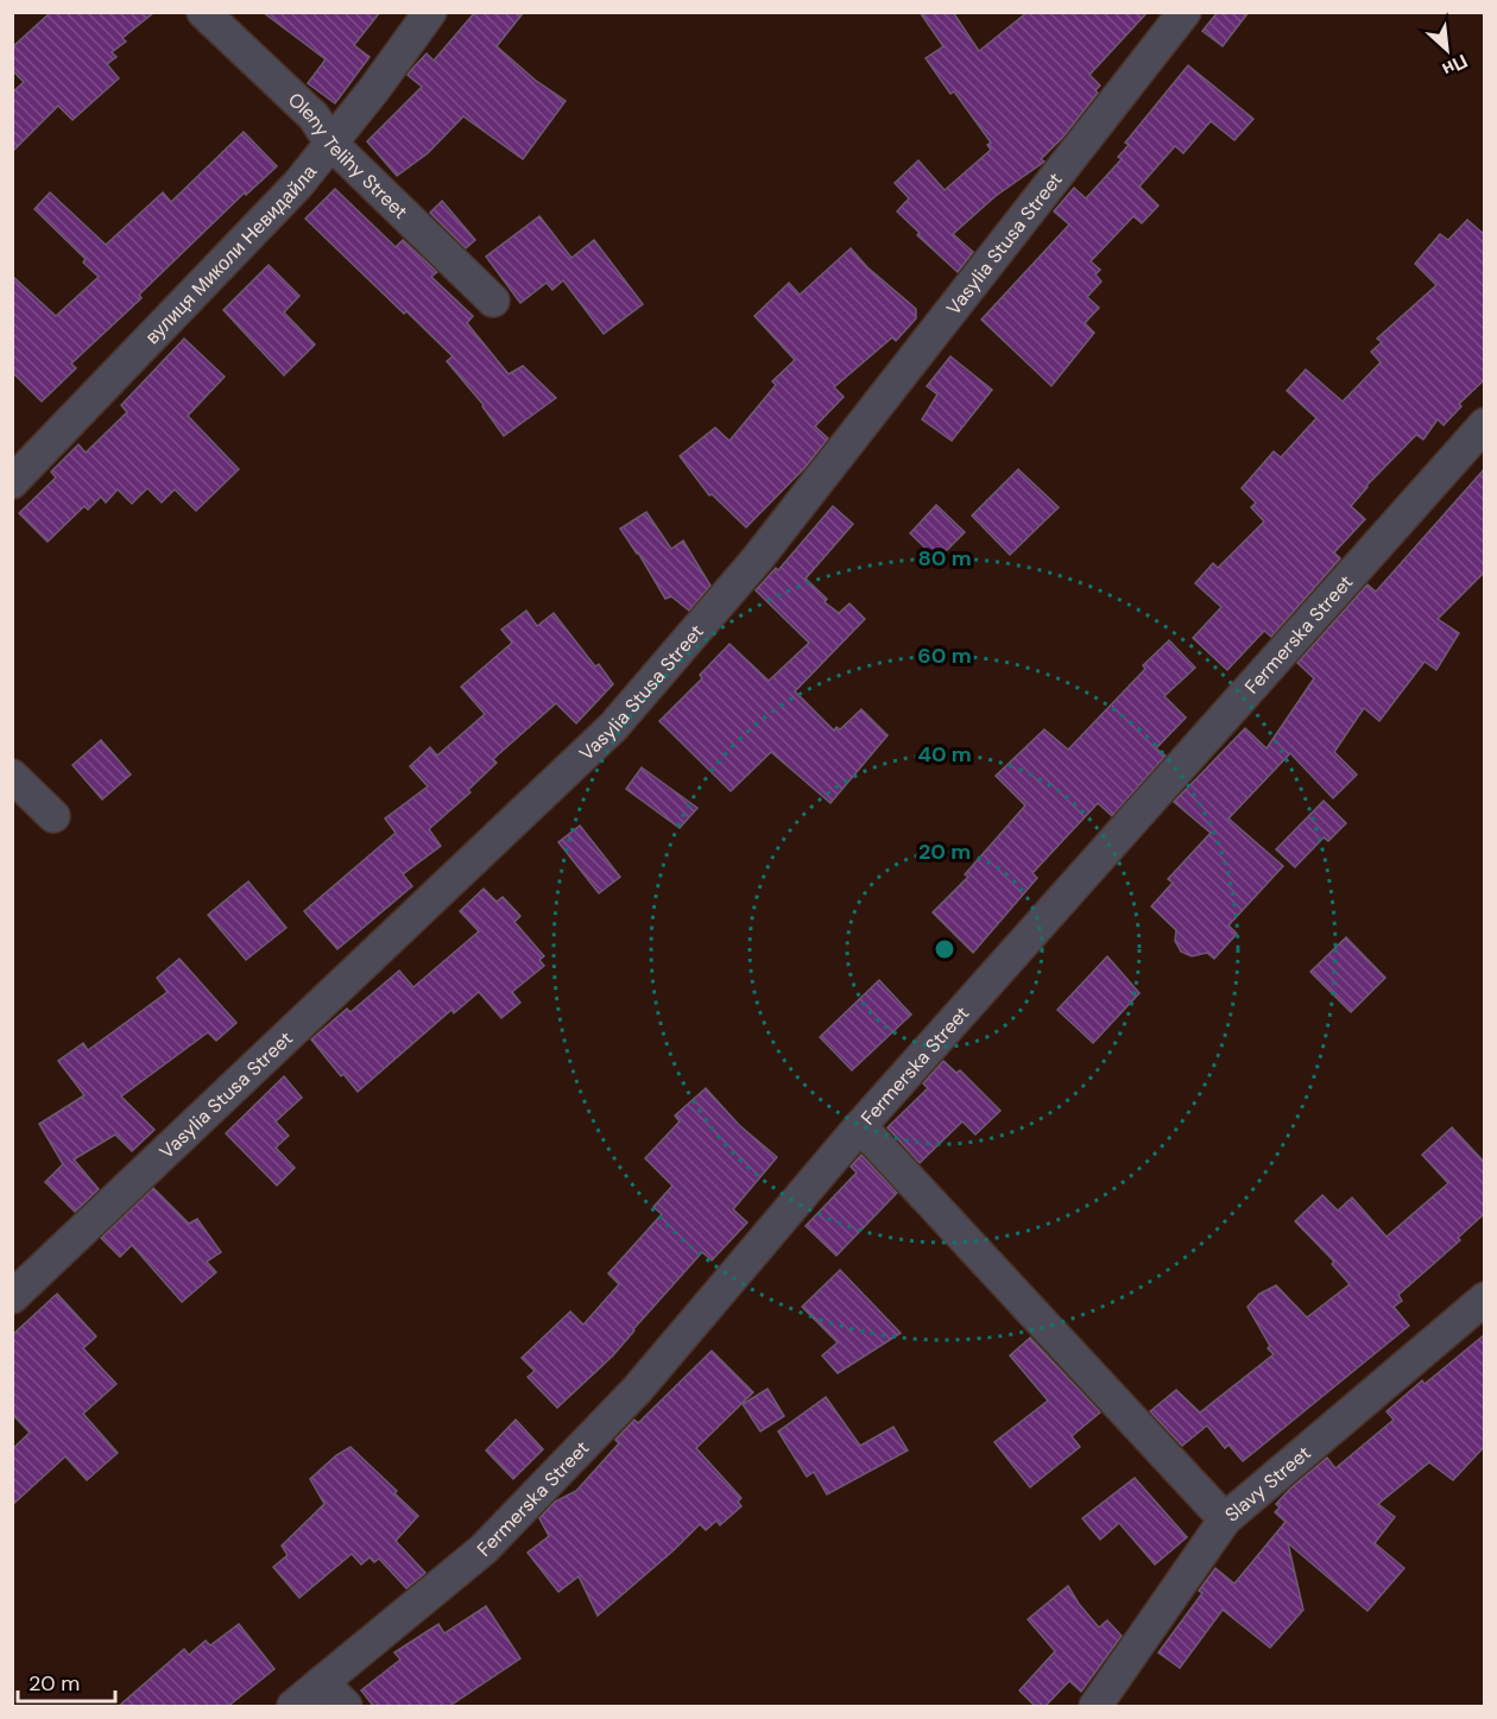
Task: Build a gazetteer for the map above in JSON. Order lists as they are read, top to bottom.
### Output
{
  "streets": {
    "street": [
      "Oleny Telihy Street",
      "Vasylia Stusa Street",
      "вулиця Миколи Невидайла",
      "Fermerska Street",
      "Slavy Street"
    ]
  },
  "crossings": [
    ["Oleny Telihy Street", "вулиця Миколи Невидайла"]
  ],
  "scale_bar": "20 m",
  "north": "bottom right",
  "rings": [
    "80 m",
    "60 m",
    "40 m",
    "20 m"
  ]
}
